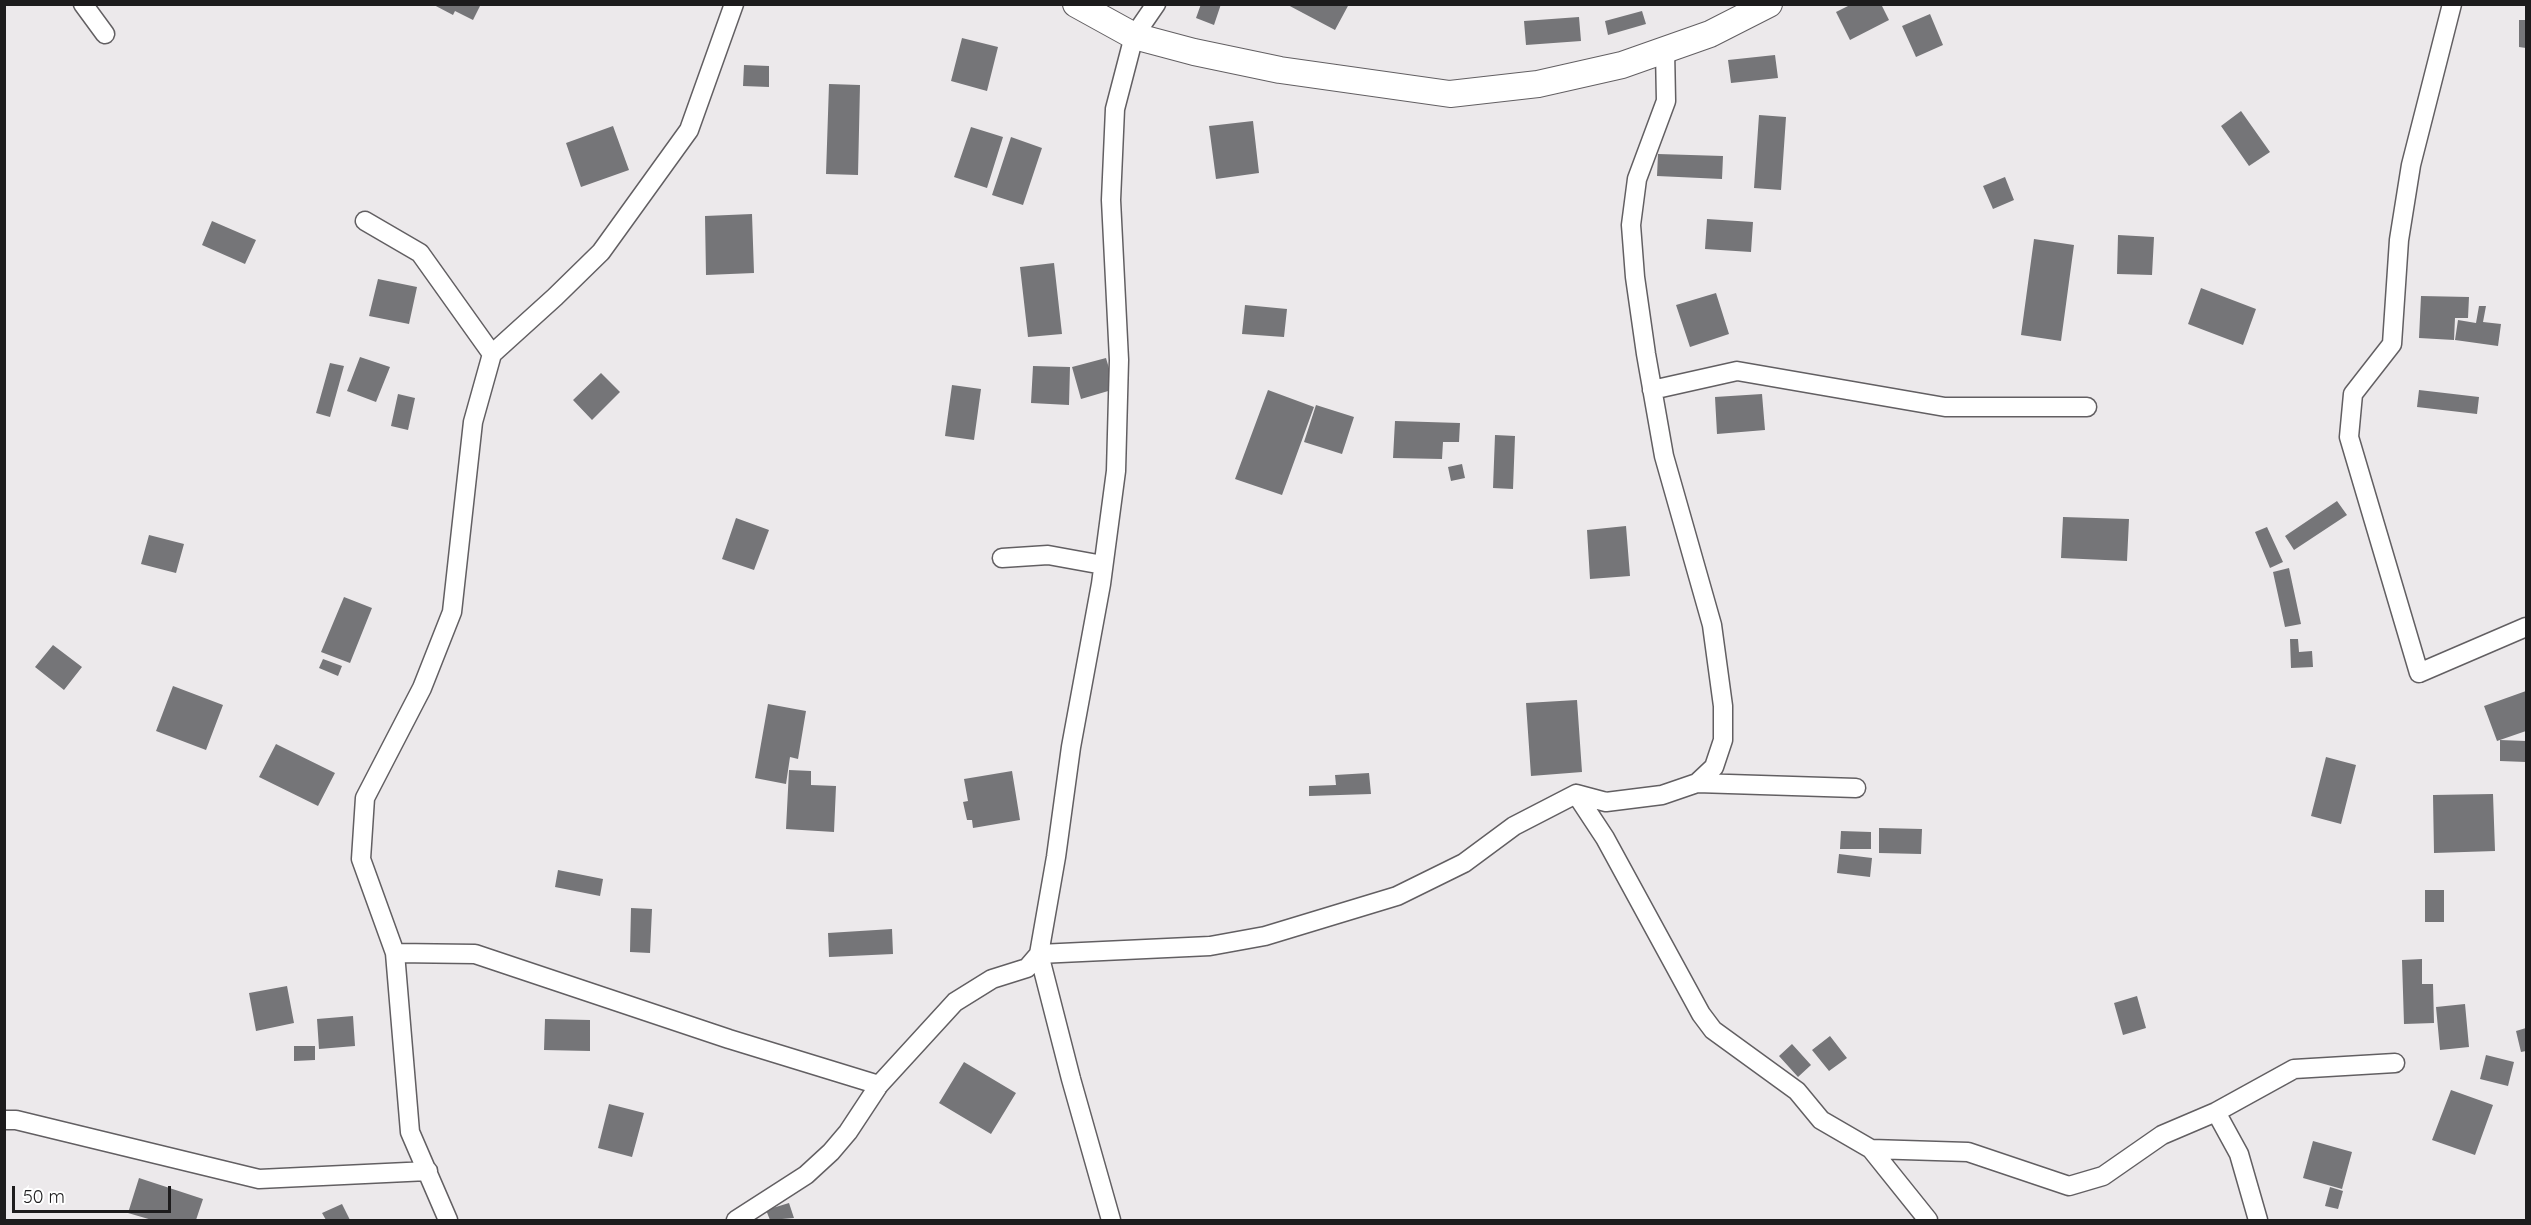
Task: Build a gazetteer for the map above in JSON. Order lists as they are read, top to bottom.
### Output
{
  "scale_bar": "50 m"
}
